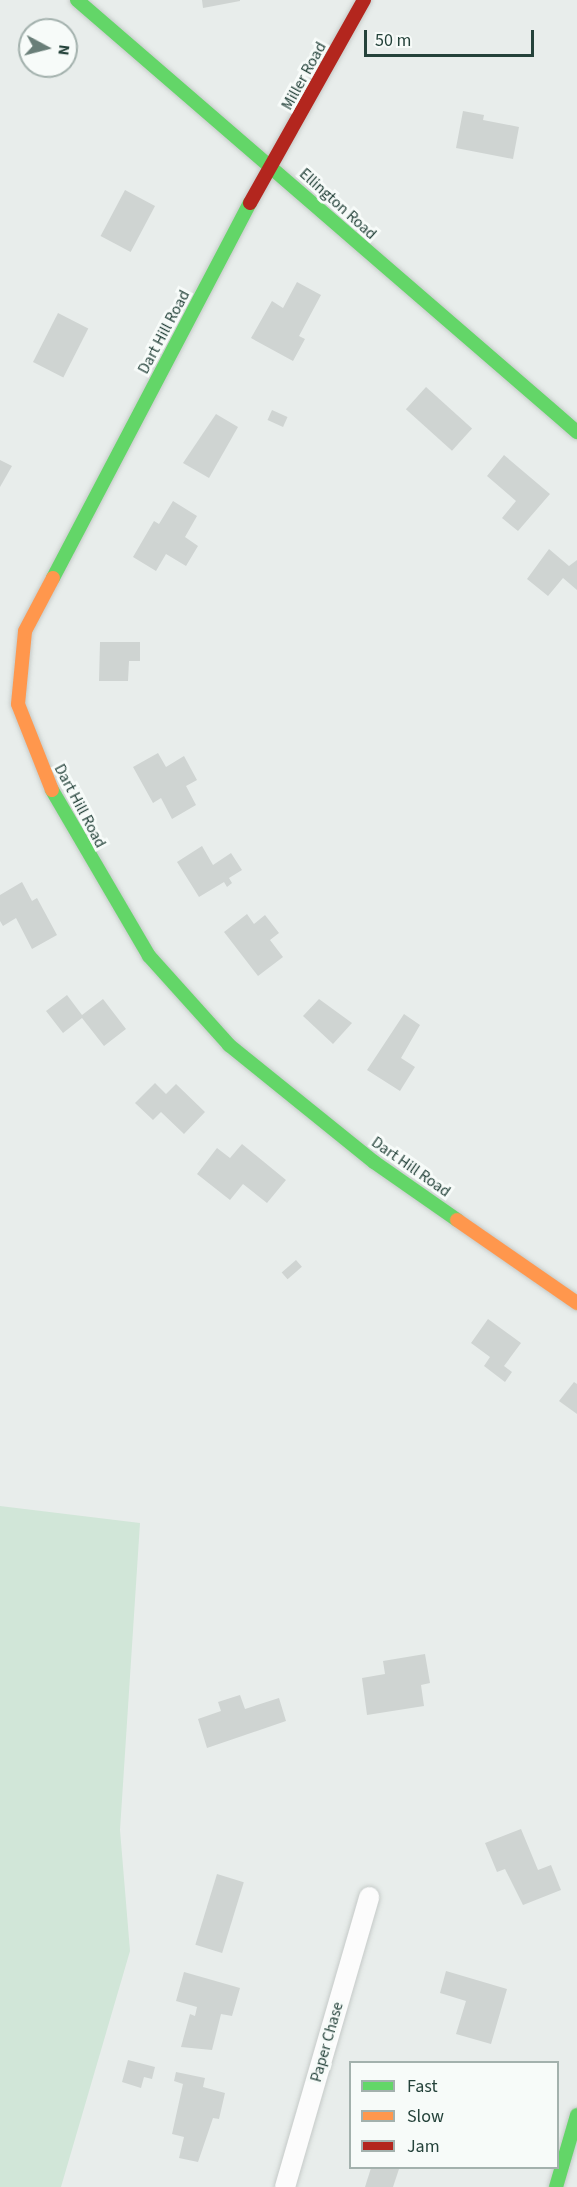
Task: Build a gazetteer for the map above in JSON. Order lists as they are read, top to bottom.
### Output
{
  "streets": {
    "street": [
      "Miller Road",
      "Ellington Road",
      "Dart Hill Road",
      "Paper Chase"
    ]
  },
  "crossings": [
    ["Miller Road", "Ellington Road"],
    ["Miller Road", "Dart Hill Road"],
    ["Ellington Road", "Dart Hill Road"]
  ],
  "legend": ["Fast", "Slow", "Jam"],
  "scale_bar": "50 m",
  "north": "right"
}
